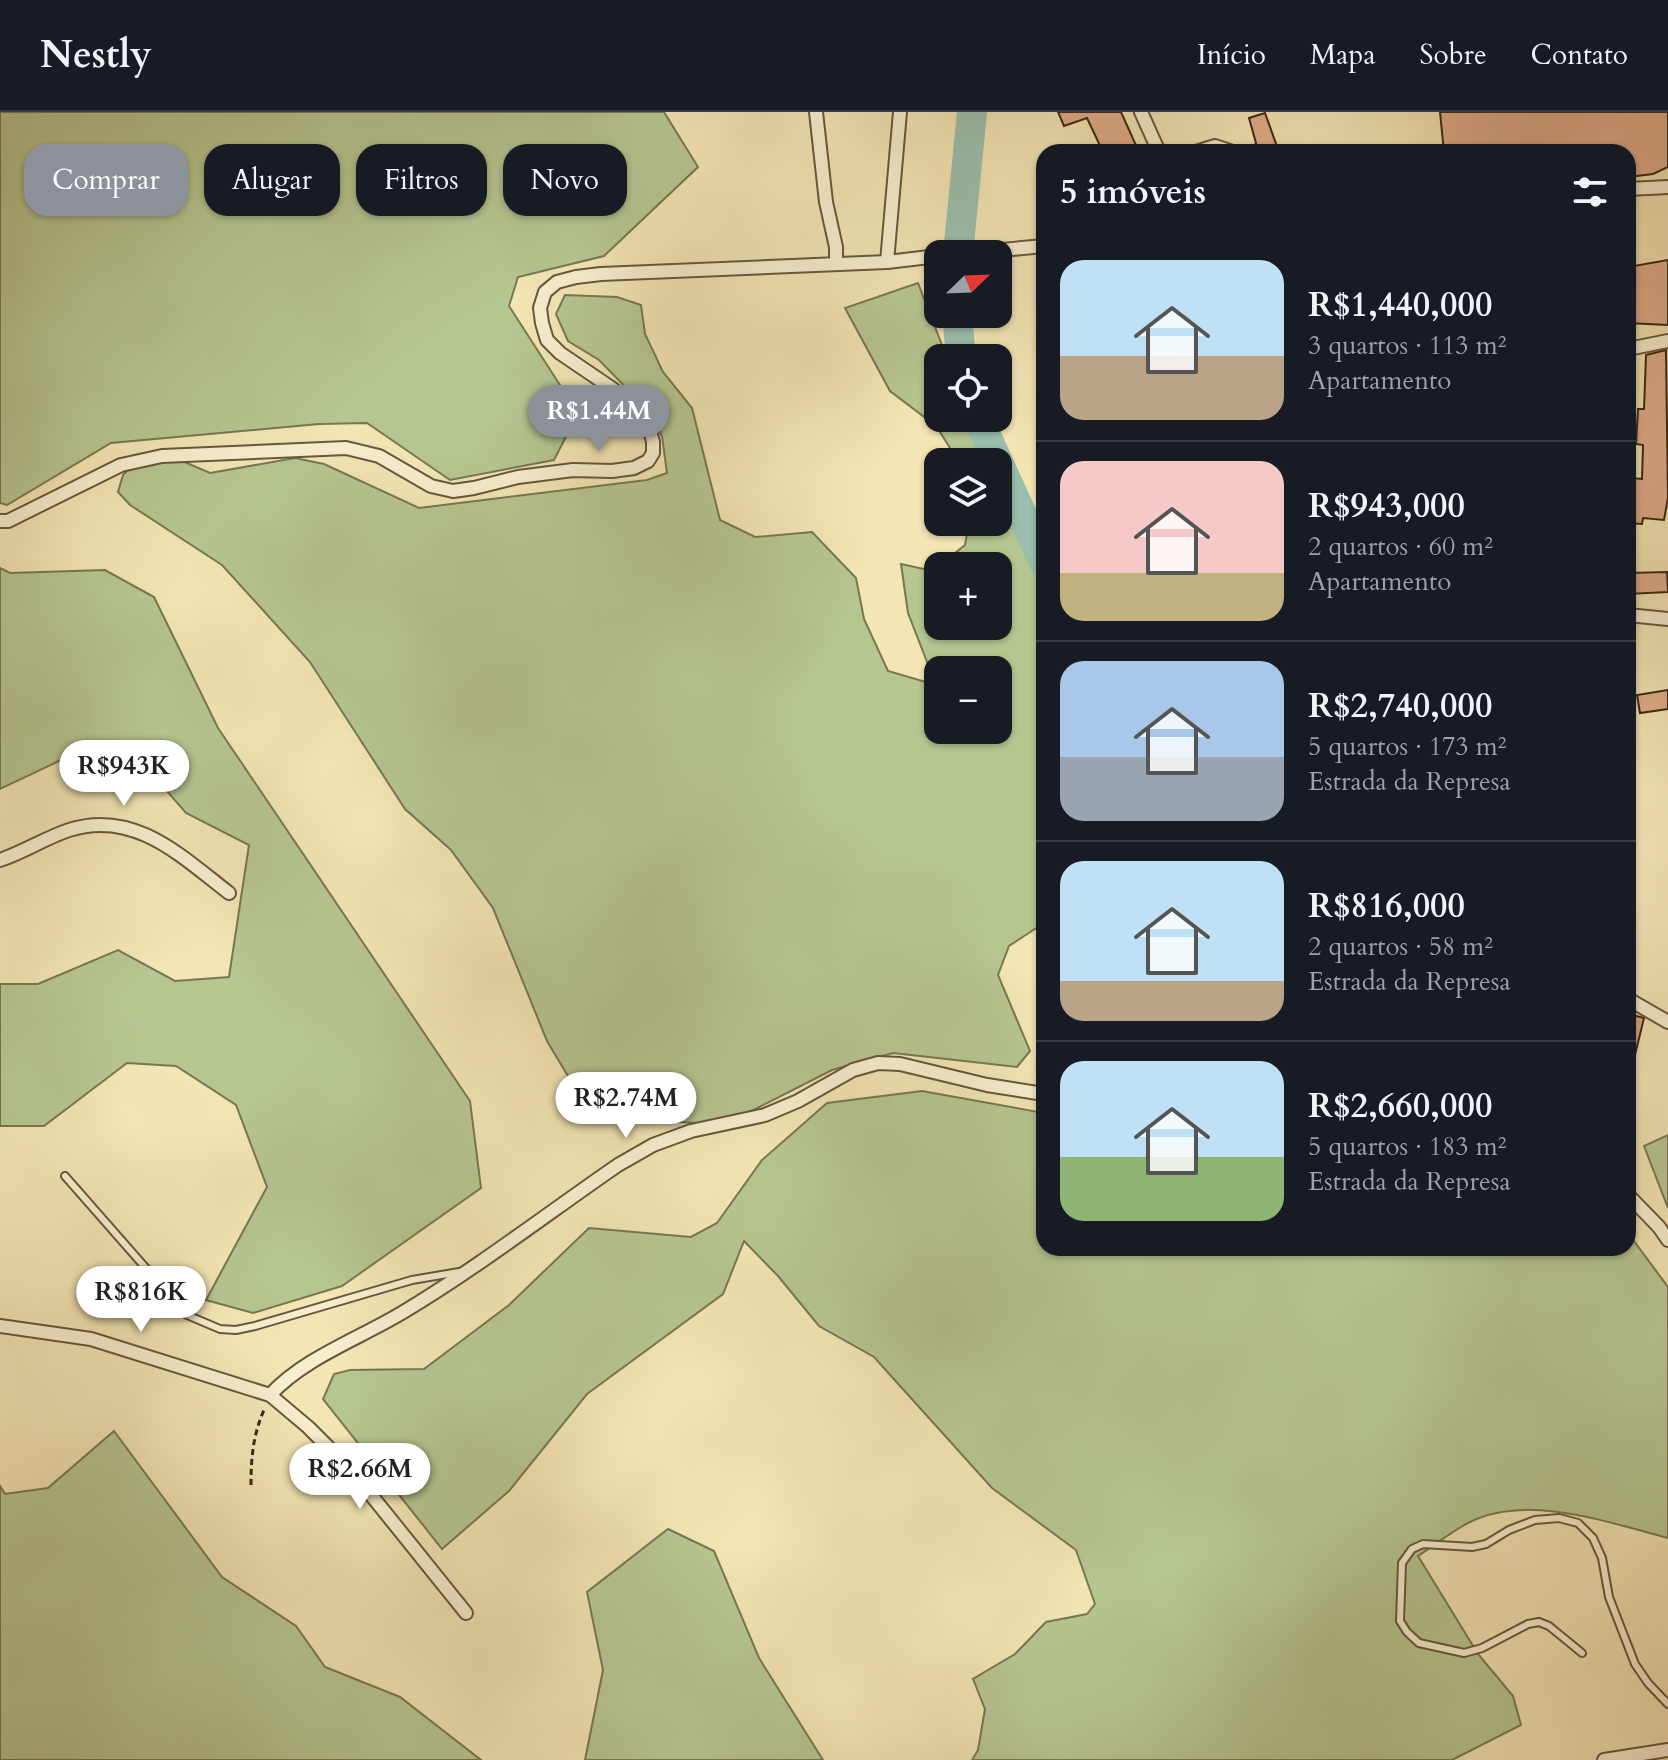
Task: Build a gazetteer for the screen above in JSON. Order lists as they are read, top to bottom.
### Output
{
  "north": "top right",
  "page": {
    "header": "Nestly",
    "nav": [
      "Início",
      "Mapa",
      "Sobre",
      "Contato"
    ],
    "chip": [
      "Comprar",
      "Alugar",
      "Filtros",
      "Novo"
    ],
    "heading": "5 imóveis",
    "map_buttons": ["+", "−"],
    "list": [
      {
        "name": "R$1,440,000",
        "note": "3 quartos · 113 m² · Apartamento"
      },
      {
        "name": "R$943,000",
        "note": "2 quartos · 60 m² · Apartamento"
      },
      {
        "name": "R$2,740,000",
        "note": "5 quartos · 173 m² · Estrada da Represa"
      },
      {
        "name": "R$816,000",
        "note": "2 quartos · 58 m² · Estrada da Represa"
      },
      {
        "name": "R$2,660,000",
        "note": "5 quartos · 183 m² · Estrada da Represa"
      }
    ],
    "price": [
      "R$1.44M",
      "R$943K",
      "R$2.74M",
      "R$816K",
      "R$2.66M"
    ]
  }
}
